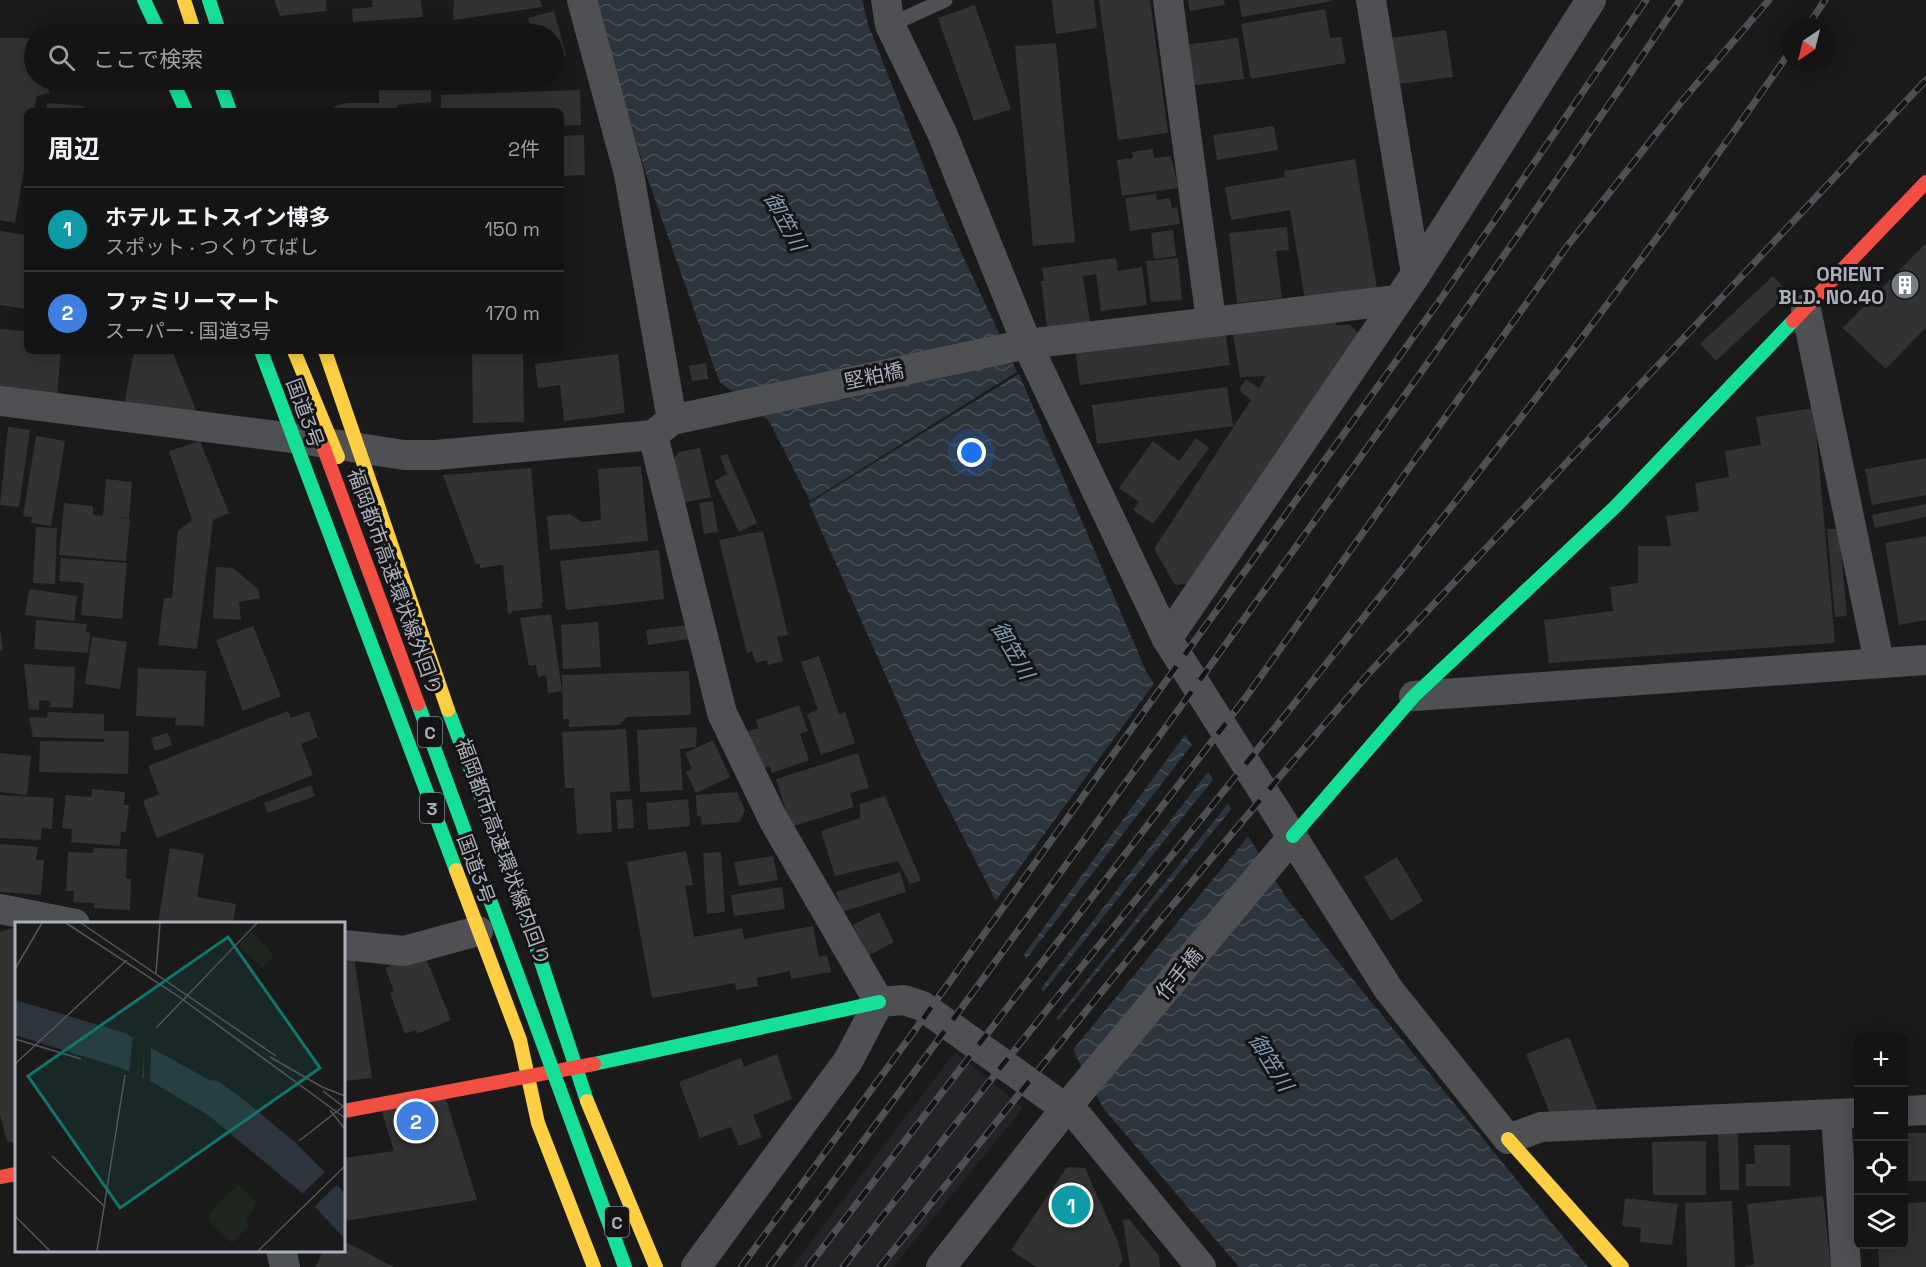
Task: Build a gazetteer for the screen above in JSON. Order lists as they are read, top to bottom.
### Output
{
  "streets": {
    "main road": [
      "国道3号",
      "福岡都市高速環状線外回り",
      "C",
      "3",
      "福岡都市高速環状線内回り"
    ],
    "street": ["堅粕橋", "作手橋"]
  },
  "crossings": [
    ["堅粕橋", "国道3号"],
    ["堅粕橋", "福岡都市高速環状線外回り"],
    ["国道3号", "福岡都市高速環状線外回り"]
  ],
  "water": ["御笠川"],
  "places": {
    "building": ["ORIENT BLD. NO.40"]
  },
  "north": "bottom left",
  "page": {
    "search": "ここで検索",
    "heading": ["周辺", "2件"],
    "list": [
      {
        "mark": "1",
        "name": "ホテル エトスイン博多",
        "note": "スポット · つくりてばし",
        "value": "150 m"
      },
      {
        "mark": "2",
        "name": "ファミリーマート",
        "note": "スーパー · 国道3号",
        "value": "170 m"
      }
    ],
    "map_buttons": ["+", "−"],
    "pins": ["2", "1"]
  }
}
